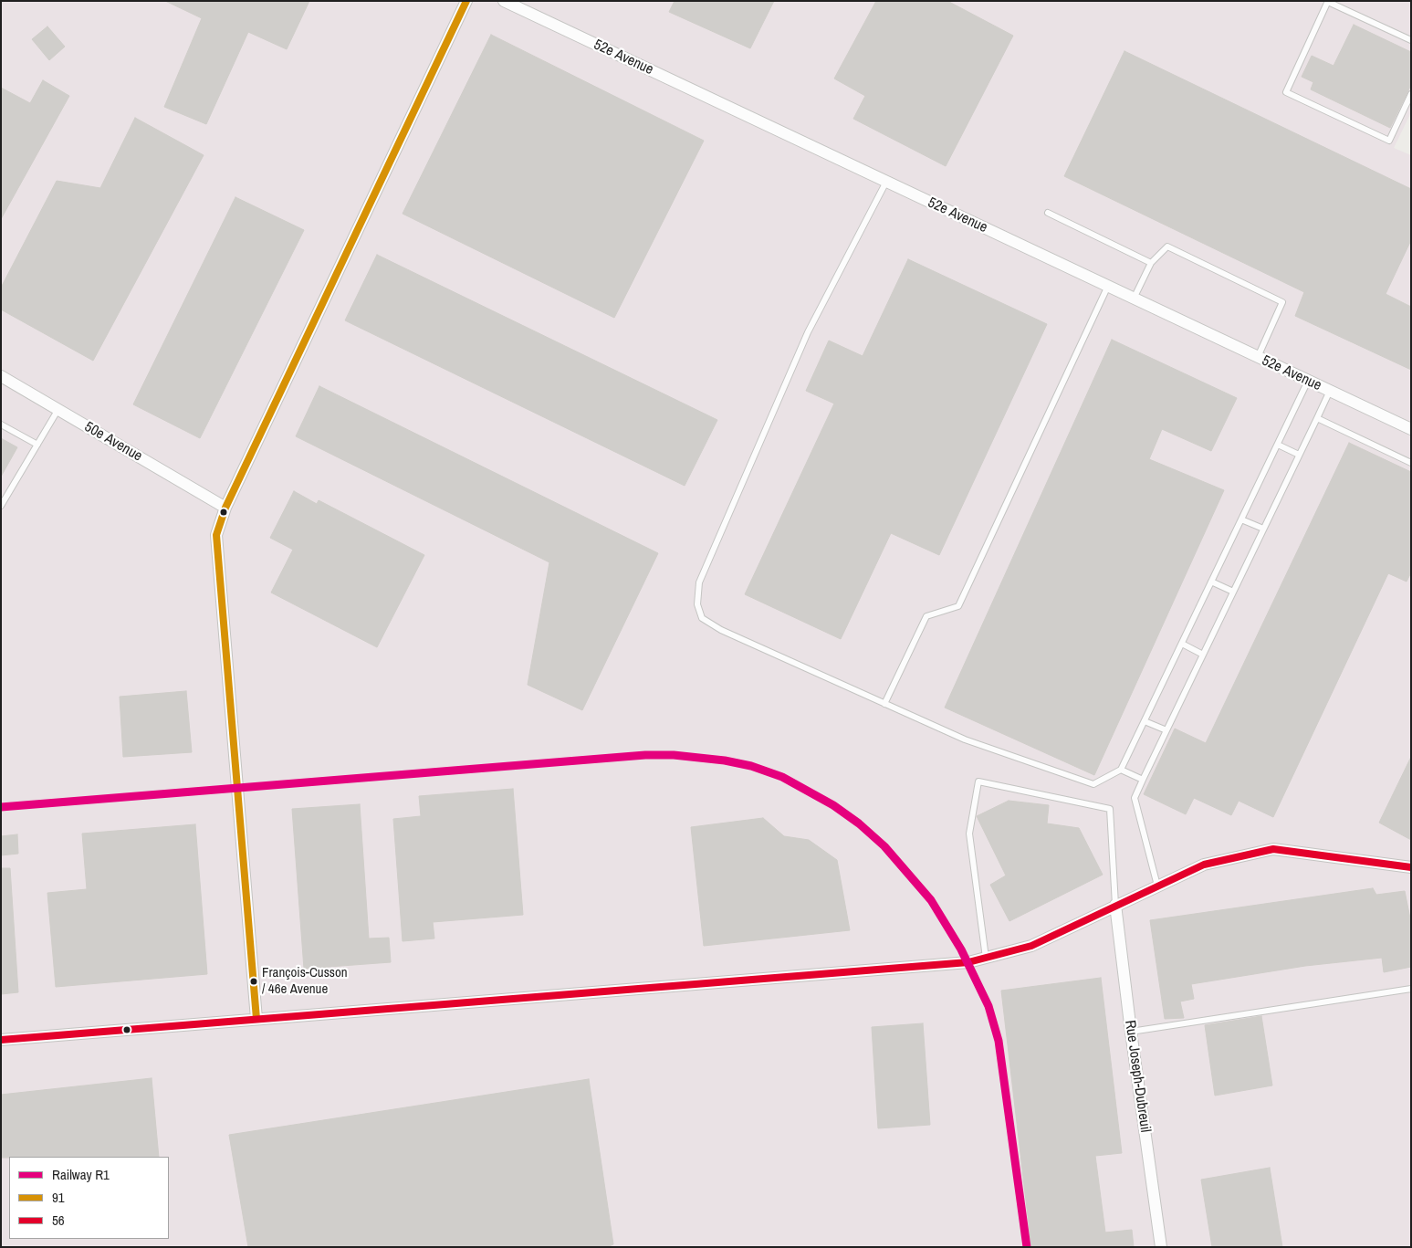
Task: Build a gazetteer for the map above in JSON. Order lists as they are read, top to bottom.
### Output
{
  "streets": {
    "street": ["52e Avenue", "50e Avenue", "Rue Joseph-Dubreuil"]
  },
  "places": ["François-Cusson / 46e Avenue"],
  "lines": ["transit line 91", "rail line R1", "transit line 56"],
  "legend": ["Railway R1", "91", "56"]
}
